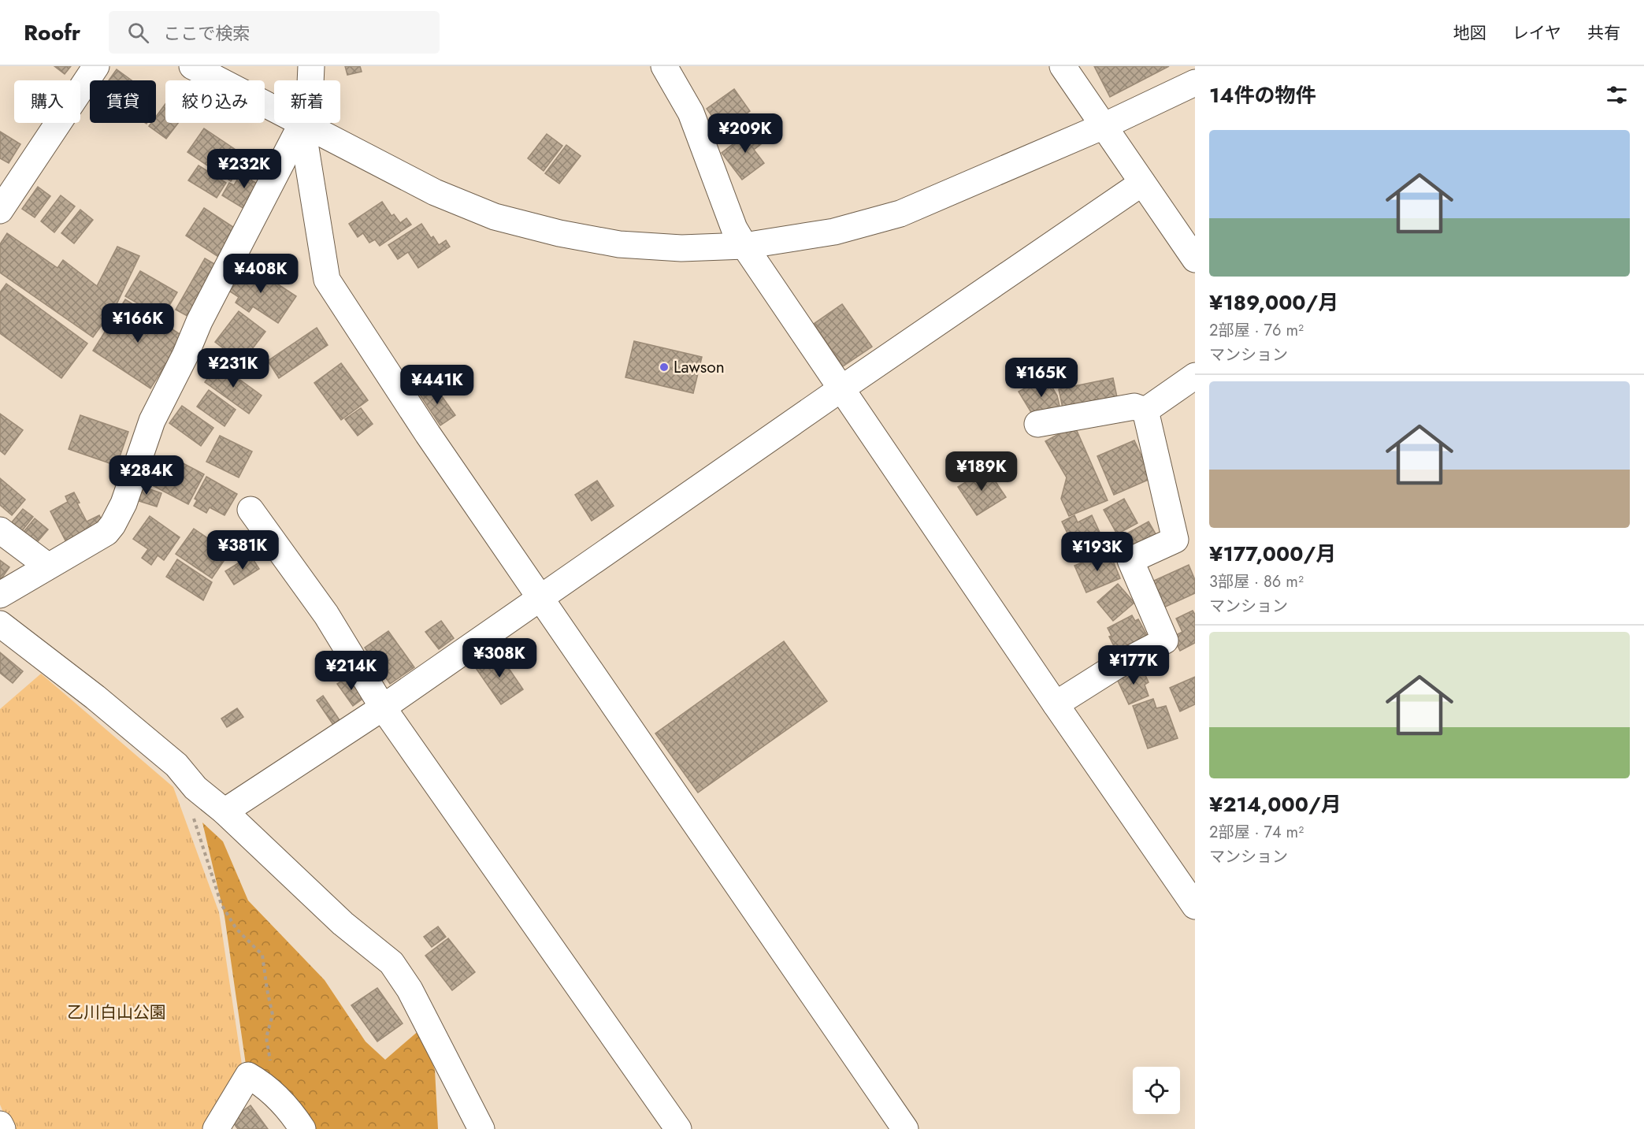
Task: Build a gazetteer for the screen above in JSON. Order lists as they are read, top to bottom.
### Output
{
  "parks": ["乙川白山公園"],
  "places": ["Lawson"],
  "page": {
    "header": "Roofr",
    "search": "ここで検索",
    "nav": ["地図", "レイヤ", "共有"],
    "heading": "14件の物件",
    "chip": [
      "購入",
      "賃貸",
      "絞り込み",
      "新着"
    ],
    "price": [
      "¥209K",
      "¥232K",
      "¥408K",
      "¥166K",
      "¥231K",
      "¥165K",
      "¥441K",
      "¥189K",
      "¥284K",
      "¥381K",
      "¥193K",
      "¥308K",
      "¥177K",
      "¥214K"
    ],
    "list": [
      {
        "name": "¥189,000/月",
        "note": "2部屋 · 76 m² · マンション"
      },
      {
        "name": "¥177,000/月",
        "note": "3部屋 · 86 m² · マンション"
      },
      {
        "name": "¥214,000/月",
        "note": "2部屋 · 74 m² · マンション"
      }
    ]
  }
}
